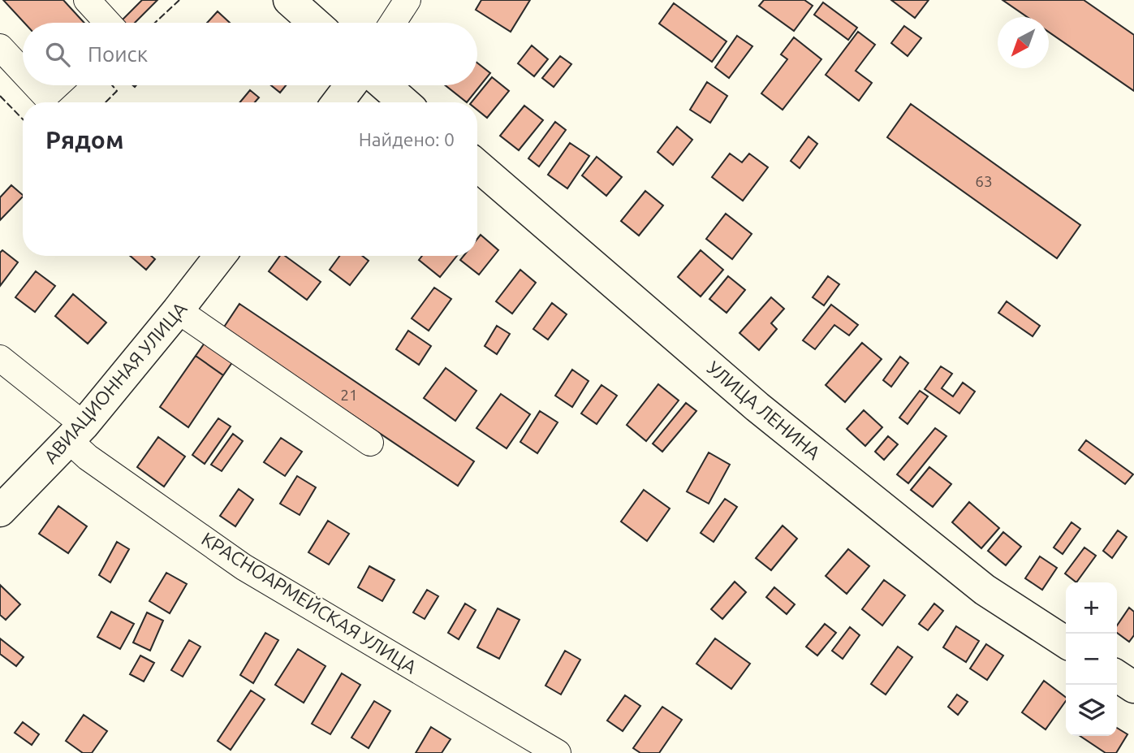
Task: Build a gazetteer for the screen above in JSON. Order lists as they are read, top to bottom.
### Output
{
  "streets": {
    "main road": ["АВИАЦИОННАЯ УЛИЦА", "УЛИЦА ЛЕНИНА"],
    "street": ["КРАСНОАРМЕЙСКАЯ УЛИЦА"]
  },
  "crossings": [
    ["АВИАЦИОННАЯ УЛИЦА", "КРАСНОАРМЕЙСКАЯ УЛИЦА"]
  ],
  "house_numbers": ["63", "21"],
  "north": "bottom left",
  "page": {
    "search": "Поиск",
    "heading": ["Рядом", "Найдено: 0"],
    "map_buttons": ["+", "−"]
  }
}
